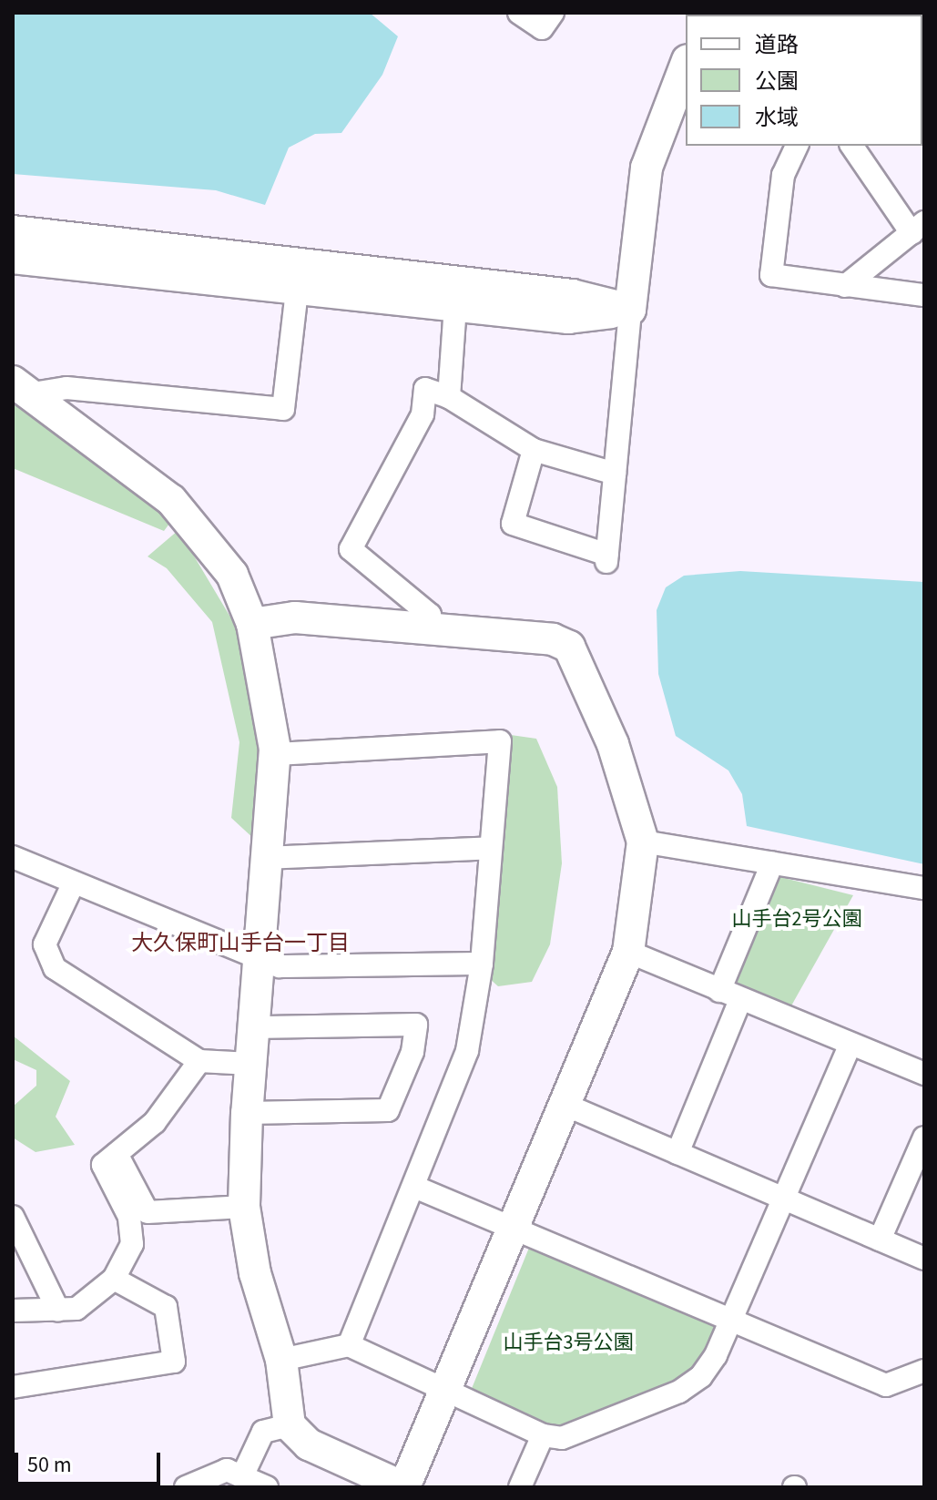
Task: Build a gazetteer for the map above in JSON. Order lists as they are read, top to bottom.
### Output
{
  "districts": ["大久保町山手台一丁目"],
  "parks": ["山手台2号公園", "山手台3号公園"],
  "legend": ["道路", "公園", "水域"],
  "scale_bar": "50 m"
}
